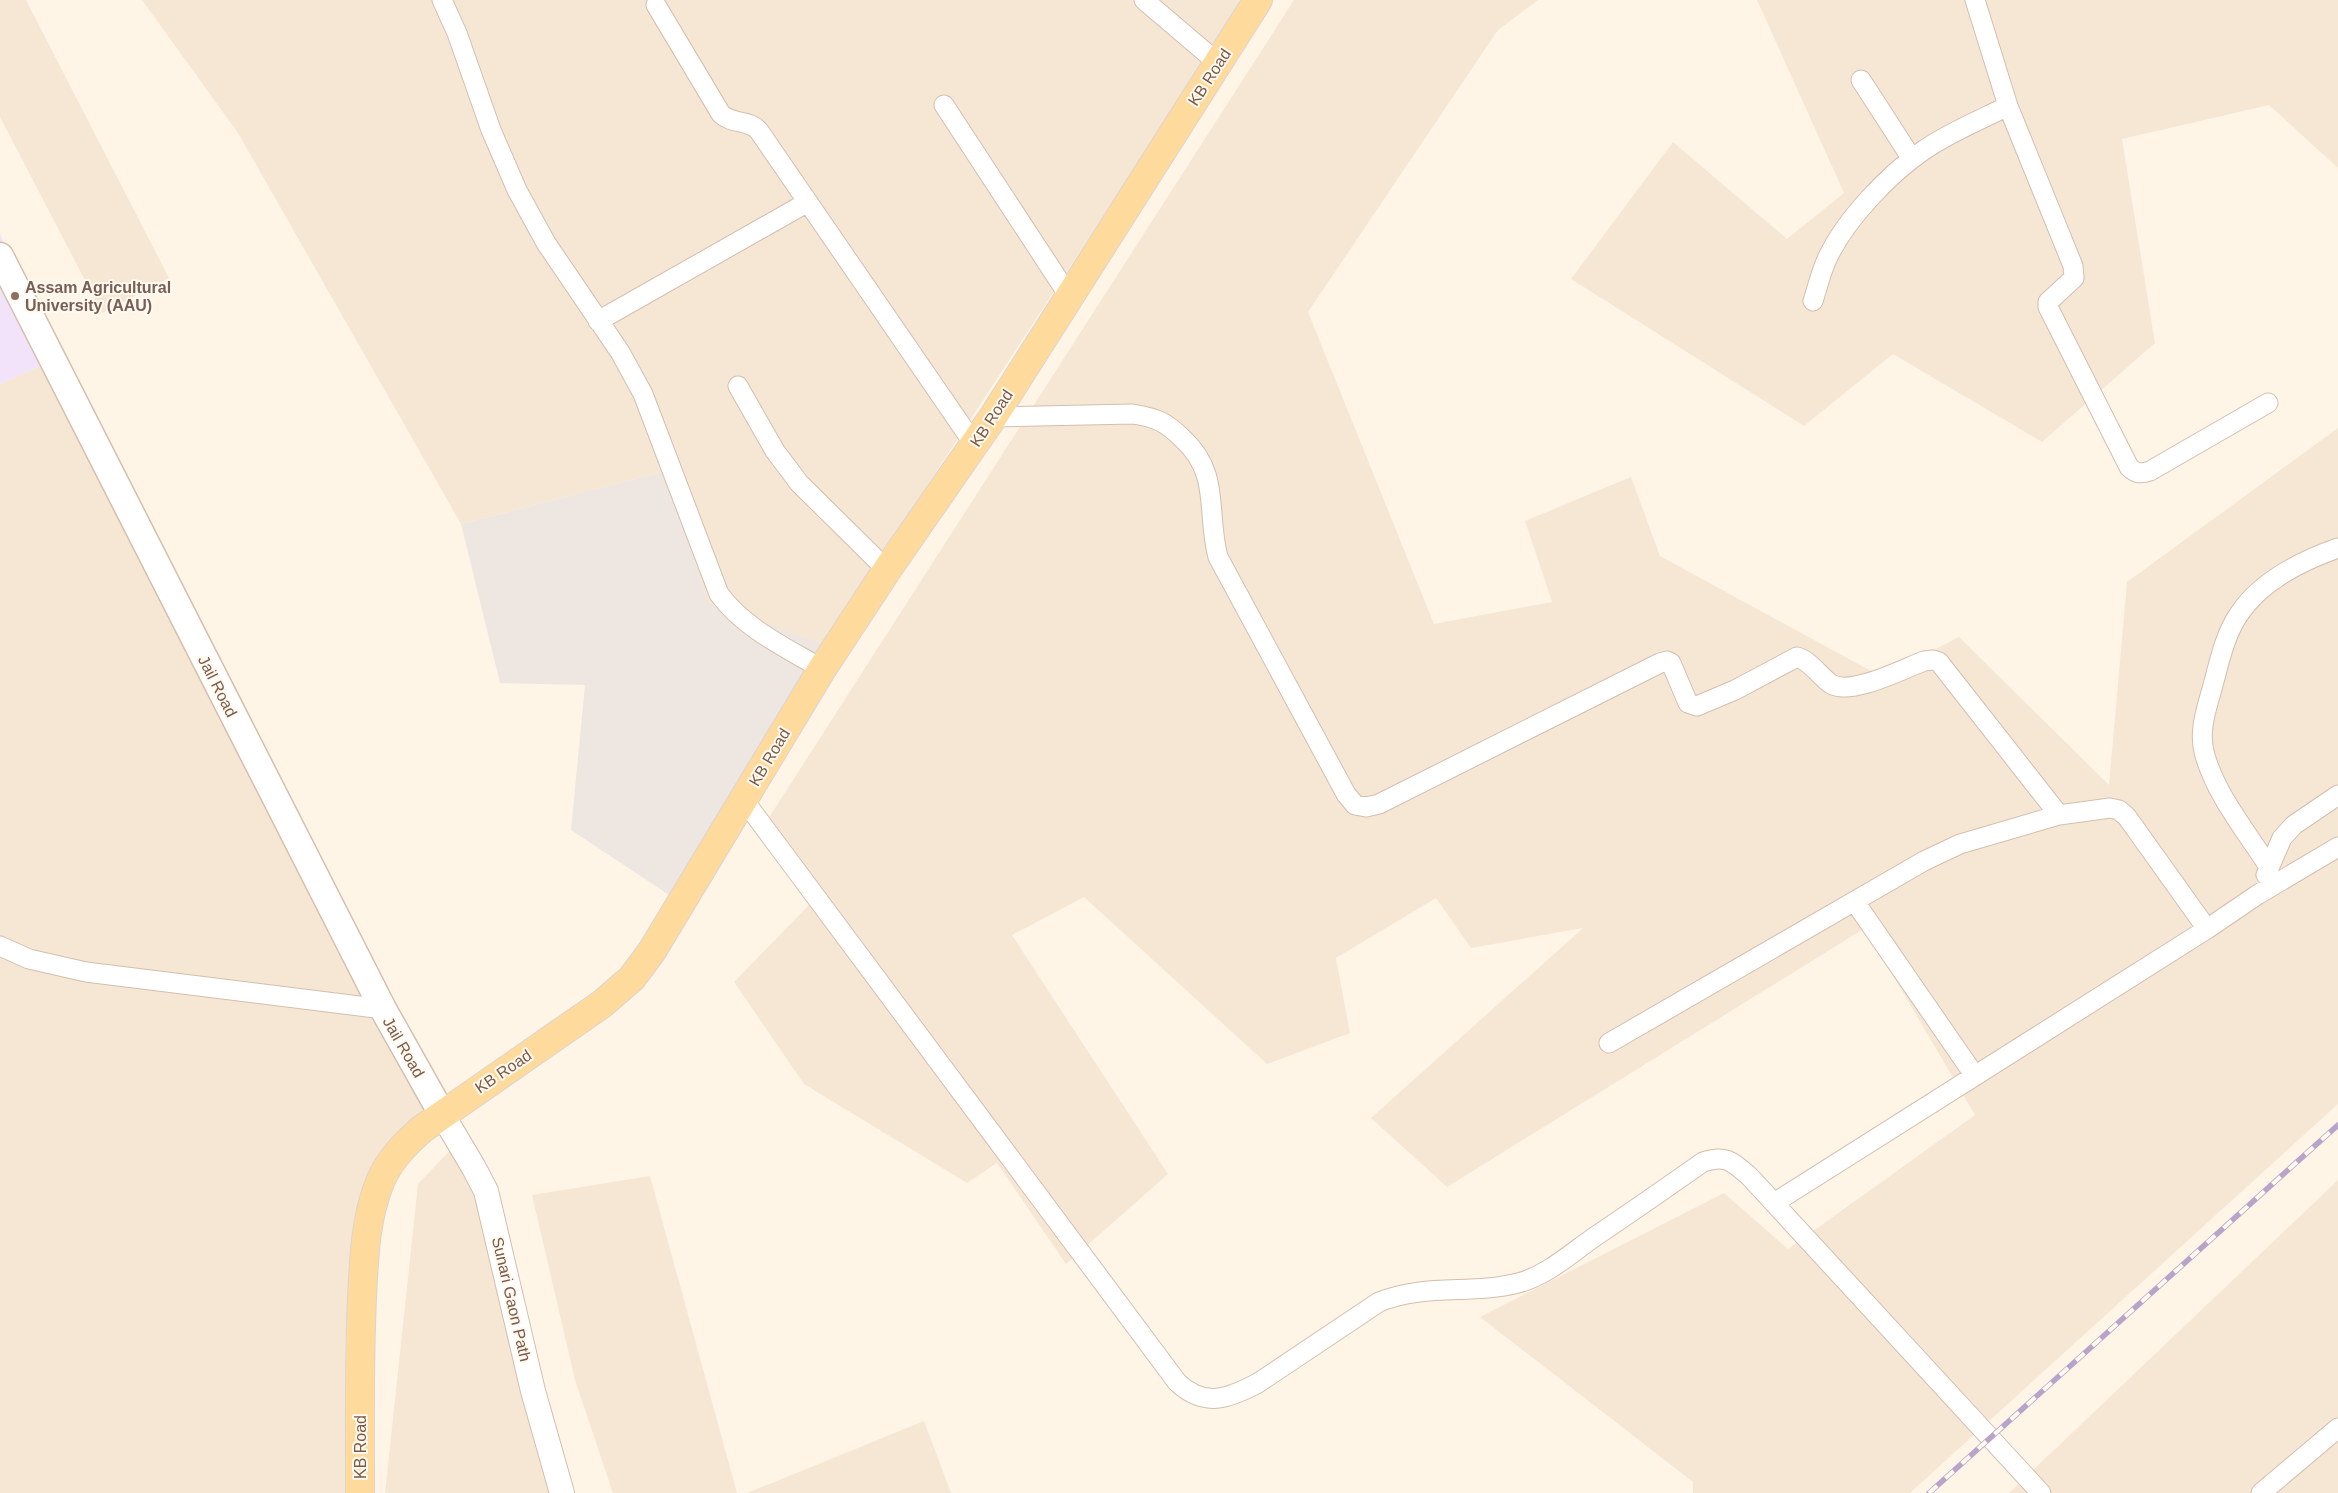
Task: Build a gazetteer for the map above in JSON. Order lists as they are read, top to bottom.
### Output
{
  "streets": {
    "main road": ["KB Road", "Jail Road"],
    "street": ["Sunari Gaon Path"]
  },
  "crossings": [
    ["KB Road", "Jail Road"],
    ["KB Road", "Sunari Gaon Path"],
    ["Jail Road", "Sunari Gaon Path"]
  ],
  "places": ["Assam Agricultural University (AAU)"]
}
